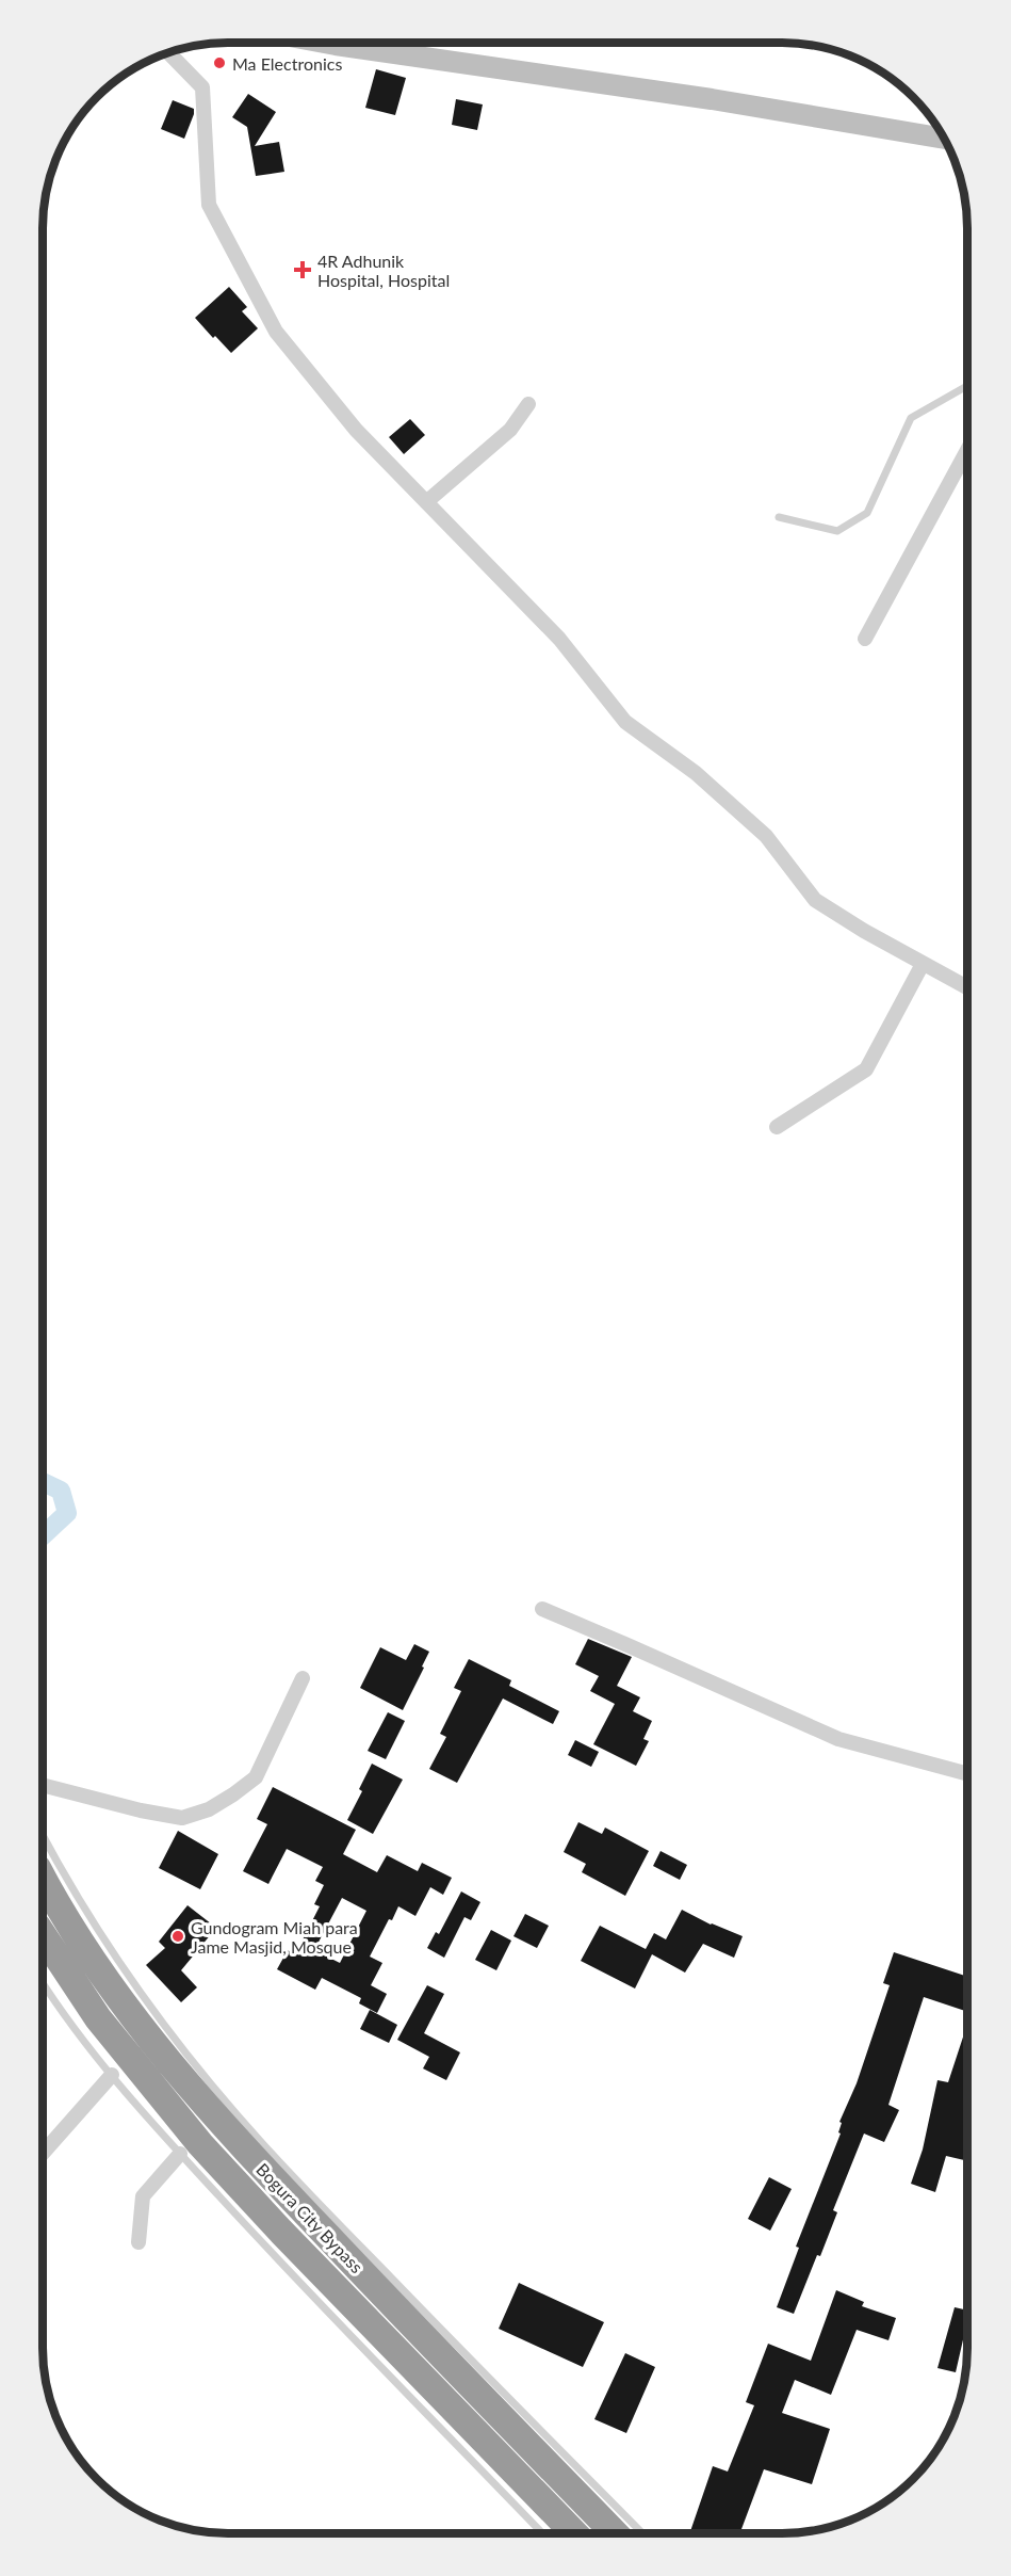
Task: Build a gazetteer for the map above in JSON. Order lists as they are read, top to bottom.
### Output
{
  "streets": {
    "highway": ["Bogura City Bypass"]
  },
  "places": {
    "other": ["Ma Electronics", "Gundogram Miah para Jame Masjid, Mosque"],
    "health": ["4R Adhunik Hospital, Hospital"]
  }
}
